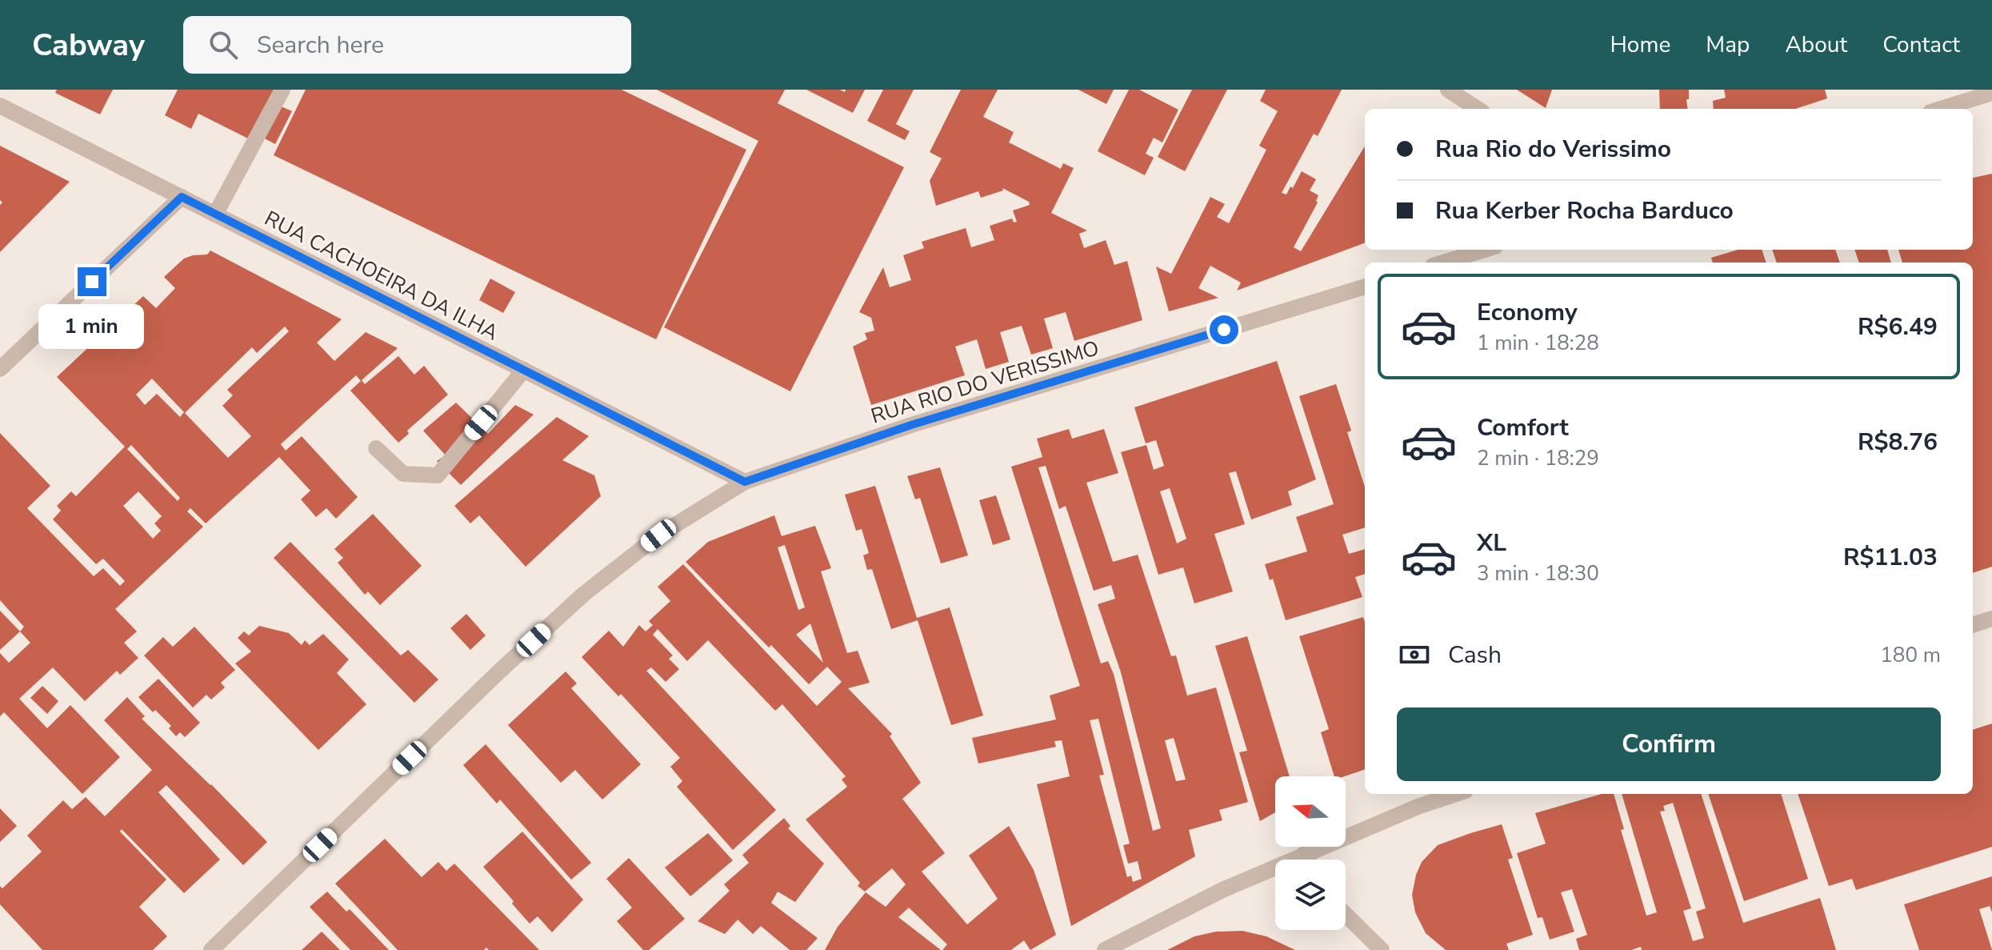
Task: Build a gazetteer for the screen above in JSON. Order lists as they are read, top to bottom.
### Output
{
  "streets": {
    "street": ["RUA CACHOEIRA DA ILHA", "RUA RIO DO VERISSIMO"]
  },
  "crossings": [
    ["RUA CACHOEIRA DA ILHA", "RUA RIO DO VERISSIMO"]
  ],
  "north": "left",
  "page": {
    "header": "Cabway",
    "search": "Search here",
    "nav": [
      "Home",
      "Map",
      "About",
      "Contact"
    ],
    "banner": ["Rua Rio do Verissimo", "Rua Kerber Rocha Barduco"],
    "list": [
      {
        "name": "Economy",
        "note": "1 min · 18:28",
        "value": "R$6.49"
      },
      {
        "name": "Comfort",
        "note": "2 min · 18:29",
        "value": "R$8.76"
      },
      {
        "name": "XL",
        "note": "3 min · 18:30",
        "value": "R$11.03"
      }
    ],
    "bubble": "1 min",
    "pay": ["Cash", "180 m"],
    "buttons": "Confirm"
  }
}
